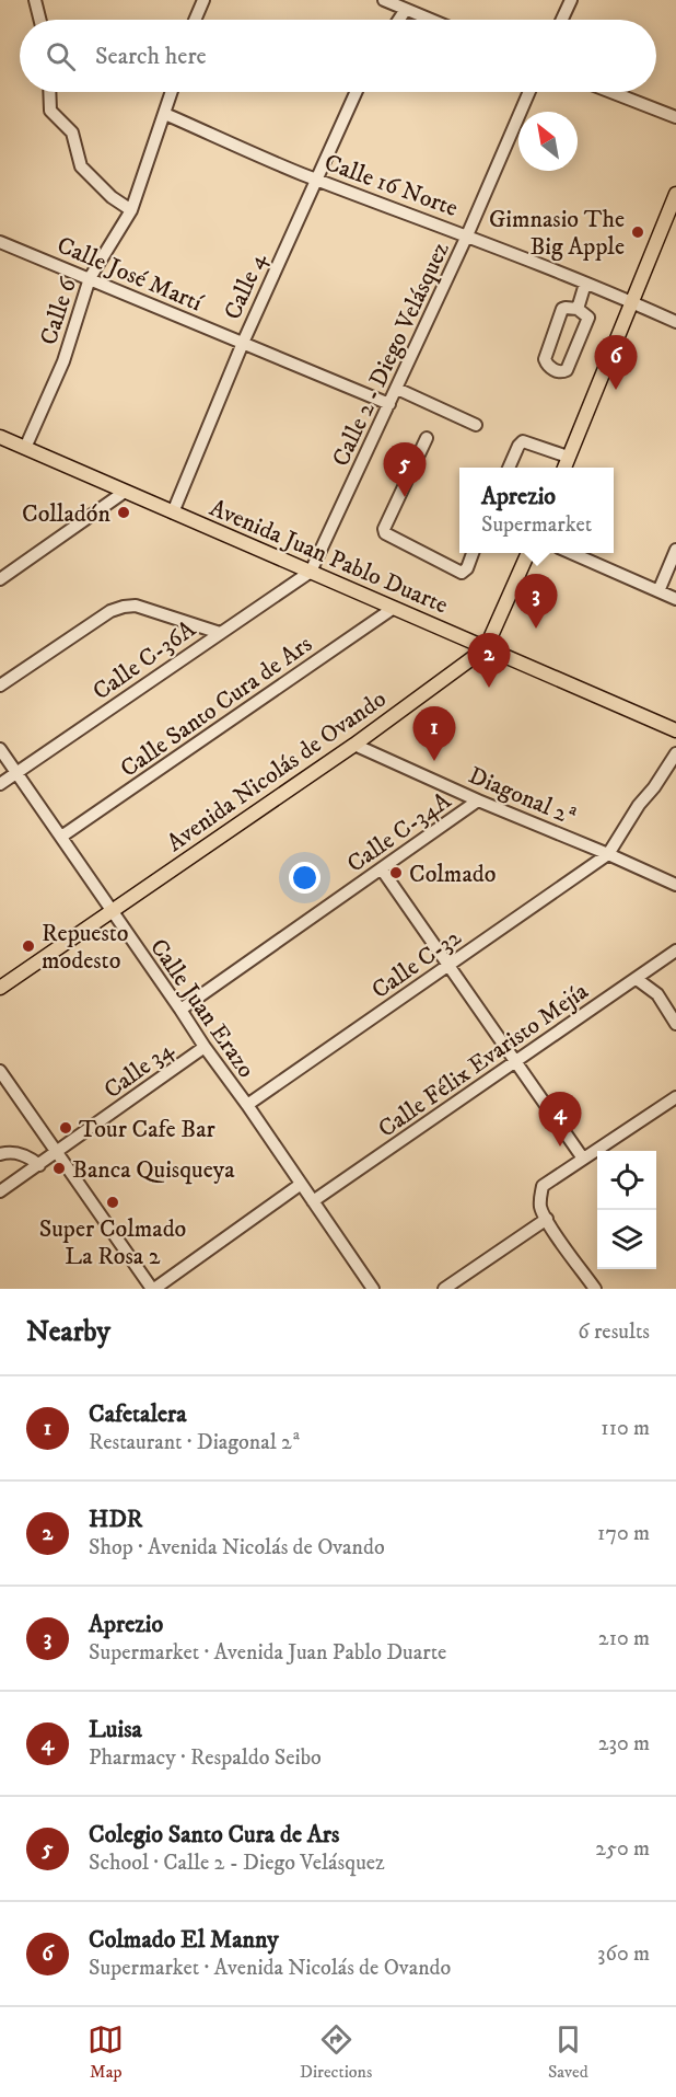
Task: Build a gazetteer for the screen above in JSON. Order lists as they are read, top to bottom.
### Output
{
  "streets": {
    "main road": ["Avenida Juan Pablo Duarte", "Avenida Nicolás de Ovando"],
    "street": [
      "Calle 16 Norte",
      "Calle José Martí",
      "Calle 4",
      "Calle 6",
      "Calle 2 - Diego Velásquez",
      "Calle C-36A",
      "Calle Santo Cura de Ars",
      "Diagonal 2ª",
      "Calle C-34A",
      "Calle C-32",
      "Calle Juan Erazo",
      "Calle Félix Evaristo Mejía",
      "Calle 34"
    ]
  },
  "crossings": [
    ["Calle 16 Norte", "Calle 4"],
    ["Calle 16 Norte", "Calle 6"],
    ["Calle 16 Norte", "Calle 2 - Diego Velásquez"],
    ["Calle José Martí", "Calle 4"],
    ["Calle José Martí", "Calle 6"],
    ["Calle José Martí", "Calle 2 - Diego Velásquez"],
    ["Calle 4", "Avenida Juan Pablo Duarte"],
    ["Calle 6", "Avenida Juan Pablo Duarte"],
    ["Calle 2 - Diego Velásquez", "Avenida Juan Pablo Duarte"],
    ["Calle 2 - Diego Velásquez", "Calle C-36A"],
    ["Avenida Juan Pablo Duarte", "Calle C-36A"],
    ["Avenida Juan Pablo Duarte", "Calle Santo Cura de Ars"],
    ["Avenida Juan Pablo Duarte", "Avenida Nicolás de Ovando"],
    ["Calle C-36A", "Calle Juan Erazo"],
    ["Calle Santo Cura de Ars", "Calle Juan Erazo"],
    ["Avenida Nicolás de Ovando", "Diagonal 2ª"],
    ["Avenida Nicolás de Ovando", "Calle Juan Erazo"],
    ["Diagonal 2ª", "Calle C-34A"],
    ["Diagonal 2ª", "Calle C-32"],
    ["Calle C-34A", "Calle Juan Erazo"],
    ["Calle C-32", "Calle Juan Erazo"],
    ["Calle Juan Erazo", "Calle Félix Evaristo Mejía"],
    ["Calle Juan Erazo", "Calle 34"]
  ],
  "places": [
    "Gimnasio The Big Apple",
    "Colladón",
    "Colmado",
    "Repuesto modesto",
    "Tour Cafe Bar",
    "Banca Quisqueya",
    "Super Colmado La Rosa 2"
  ],
  "north": "top left",
  "page": {
    "search": "Search here",
    "pins": [
      "6",
      "5",
      "3",
      "2",
      "1",
      "4"
    ],
    "popup": ["Aprezio", "Supermarket"],
    "heading": ["Nearby", "6 results"],
    "list": [
      {
        "mark": "1",
        "name": "Cafetalera",
        "note": "Restaurant · Diagonal 2ª",
        "value": "110 m"
      },
      {
        "mark": "2",
        "name": "HDR",
        "note": "Shop · Avenida Nicolás de Ovando",
        "value": "170 m"
      },
      {
        "mark": "3",
        "name": "Aprezio",
        "note": "Supermarket · Avenida Juan Pablo Duarte",
        "value": "210 m"
      },
      {
        "mark": "4",
        "name": "Luisa",
        "note": "Pharmacy · Respaldo Seibo",
        "value": "230 m"
      },
      {
        "mark": "5",
        "name": "Colegio Santo Cura de Ars",
        "note": "School · Calle 2 - Diego Velásquez",
        "value": "250 m"
      },
      {
        "mark": "6",
        "name": "Colmado El Manny",
        "note": "Supermarket · Avenida Nicolás de Ovando",
        "value": "360 m"
      }
    ],
    "nav": ["Map", "Directions", "Saved"]
  }
}
